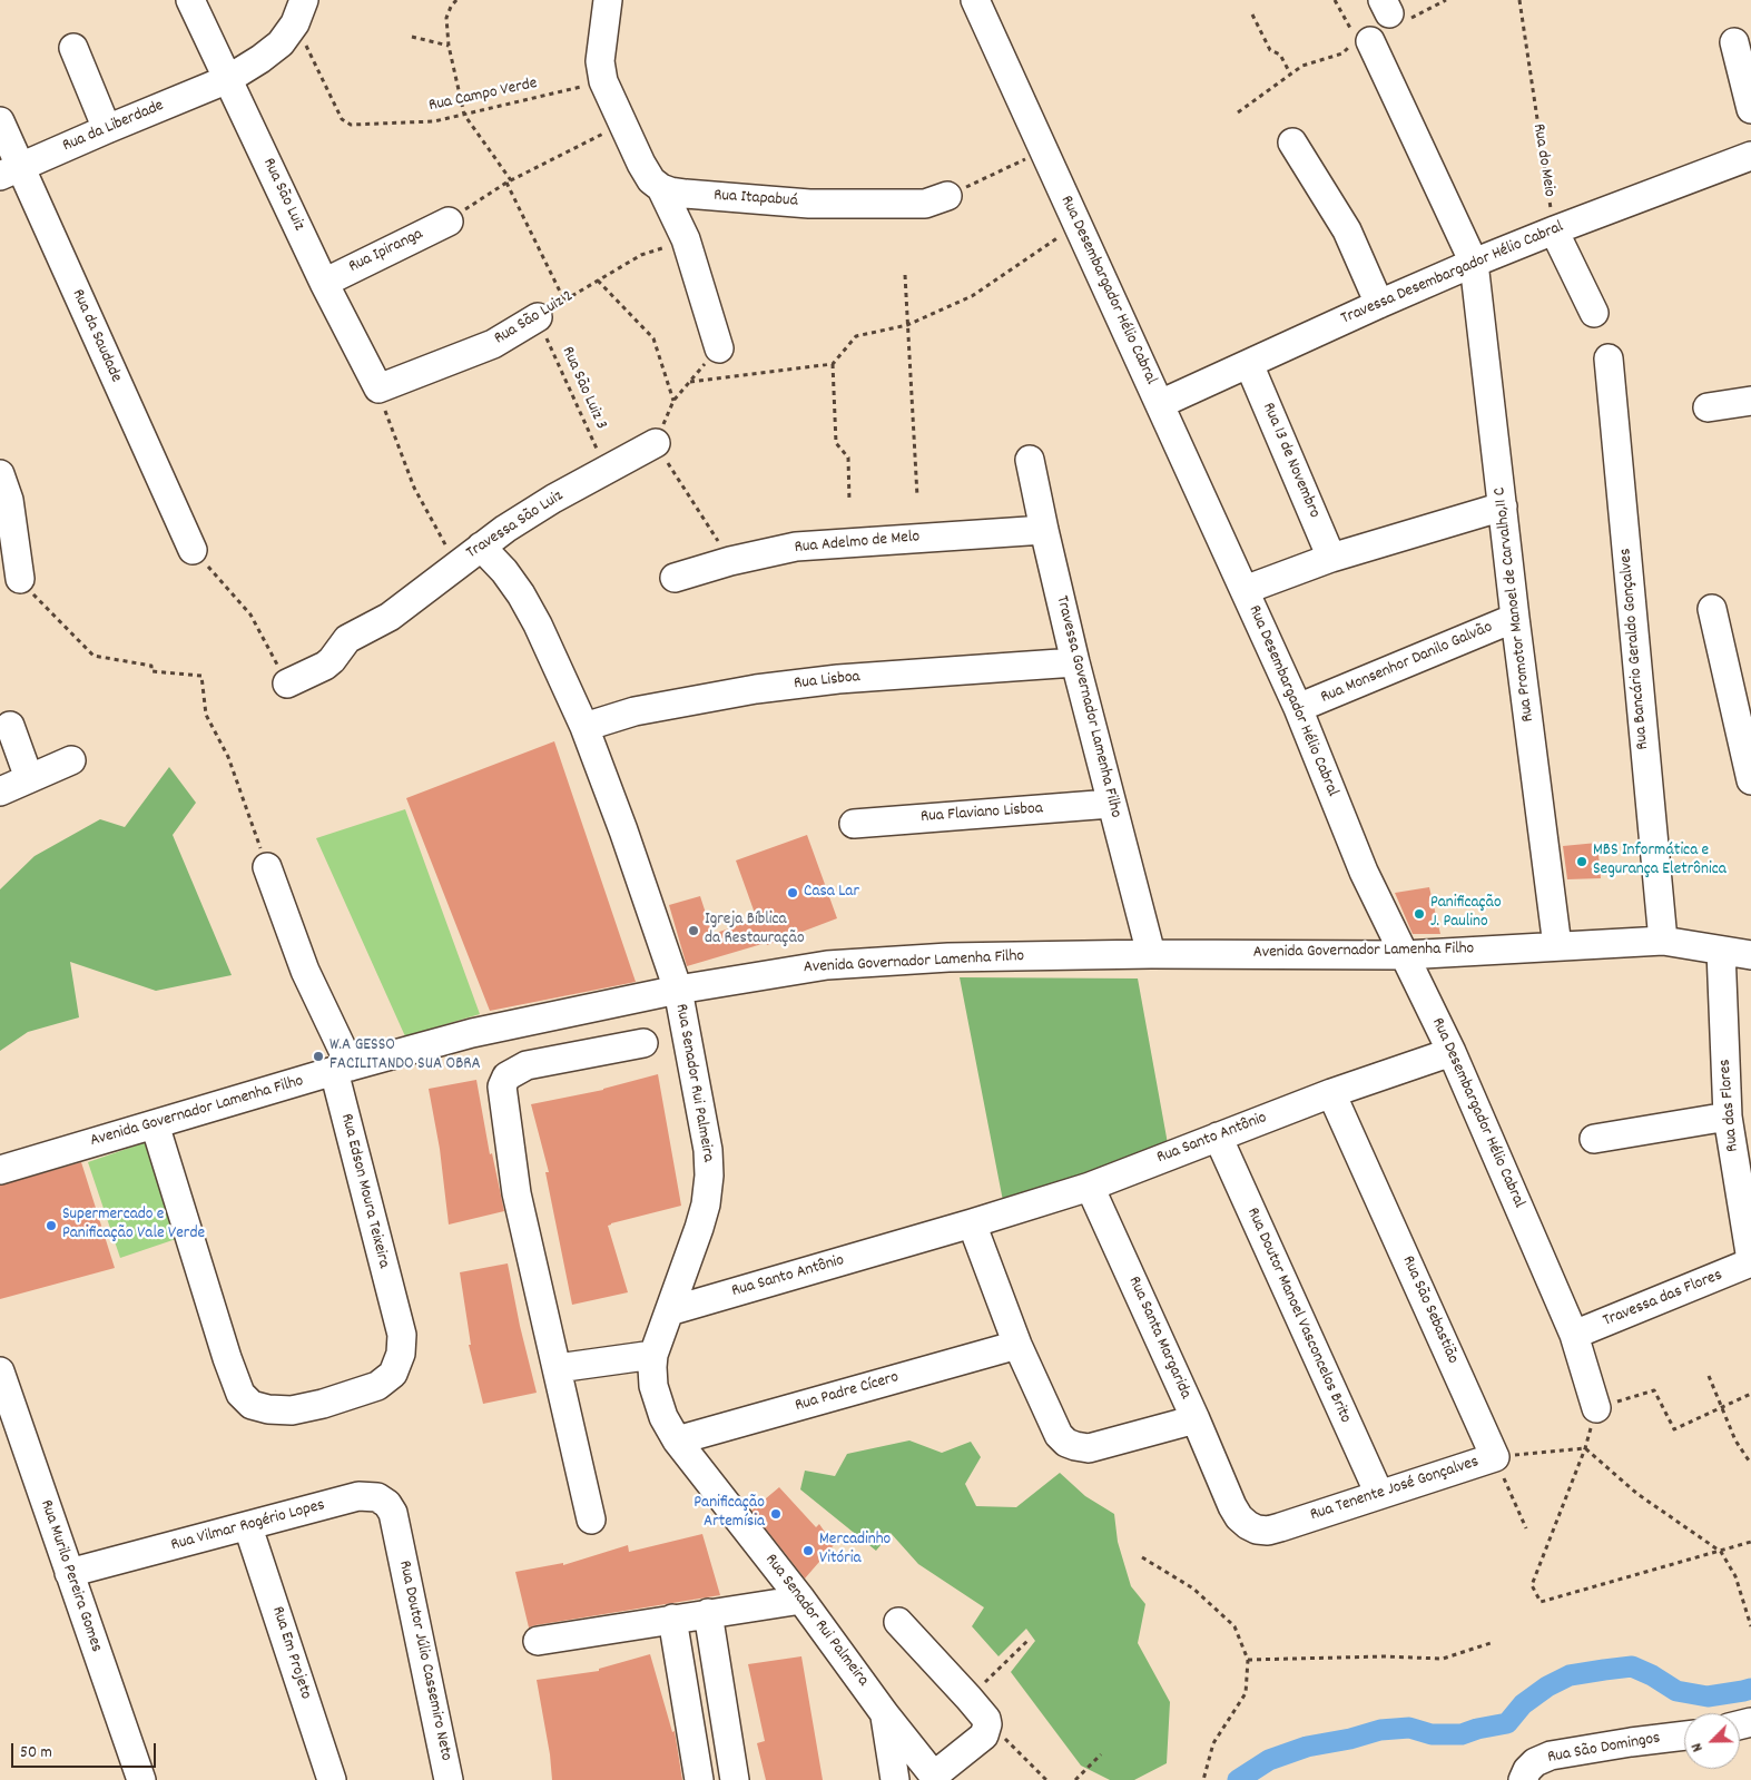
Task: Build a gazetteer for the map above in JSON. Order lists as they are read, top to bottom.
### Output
{
  "streets": {
    "street": [
      "Rua da Liberdade",
      "Rua São Luiz",
      "Rua Itapabuá",
      "Rua Ipiranga",
      "Travessa Desembargador Hélio Cabral",
      "Rua Desembargador Hélio Cabral",
      "Rua São Luiz 2",
      "Rua da Saudade",
      "Rua 13 de Novembro",
      "Travessa São Luiz",
      "Rua Adelmo de Melo",
      "Rua Promotor Manoel de Carvalho,11 C",
      "Rua Bancário Geraldo Gonçalves",
      "Rua Monsenhor Danilo Galvão",
      "Rua Lisboa",
      "Travessa Governador Lamenha Filho",
      "Rua Flaviano Lisboa",
      "Avenida Governador Lamenha Filho",
      "Rua Senador Rui Palmeira",
      "Rua das Flores",
      "Rua Santo Antônio",
      "Rua Edson Moura Teixeira",
      "Travessa das Flores",
      "Rua São Sebastião",
      "Rua Doutor Manoel Vasconcelos Brito",
      "Rua Santa Margarida",
      "Rua Padre Cícero",
      "Rua Tenente José Gonçalves",
      "Rua Vilmar Rogério Lopes",
      "Rua Murilo Pereira Gomes",
      "Rua Em Projeto",
      "Rua Doutor Júlio Cassemiro Neto",
      "Rua São Domingos"
    ],
    "path": ["Rua Campo Verde", "Rua do Meio", "Rua São Luiz 3"]
  },
  "crossings": [
    ["Rua Campo Verde", "Rua da Liberdade"],
    ["Rua da Liberdade", "Rua São Luiz"],
    ["Rua da Liberdade", "Rua da Saudade"],
    ["Rua do Meio", "Travessa Desembargador Hélio Cabral"],
    ["Rua São Luiz", "Rua Ipiranga"],
    ["Rua São Luiz", "Rua São Luiz 2"],
    ["Travessa Desembargador Hélio Cabral", "Rua Desembargador Hélio Cabral"],
    ["Travessa Desembargador Hélio Cabral", "Rua 13 de Novembro"],
    ["Travessa Desembargador Hélio Cabral", "Rua Promotor Manoel de Carvalho,11 C"],
    ["Rua Desembargador Hélio Cabral", "Rua Monsenhor Danilo Galvão"],
    ["Rua Desembargador Hélio Cabral", "Avenida Governador Lamenha Filho"],
    ["Rua Desembargador Hélio Cabral", "Rua Santo Antônio"],
    ["Rua Desembargador Hélio Cabral", "Travessa das Flores"],
    ["Rua São Luiz 2", "Rua São Luiz 3"],
    ["Rua São Luiz 3", "Travessa São Luiz"],
    ["Travessa São Luiz", "Rua Senador Rui Palmeira"],
    ["Rua Adelmo de Melo", "Travessa Governador Lamenha Filho"],
    ["Rua Promotor Manoel de Carvalho,11 C", "Rua Monsenhor Danilo Galvão"],
    ["Rua Promotor Manoel de Carvalho,11 C", "Avenida Governador Lamenha Filho"],
    ["Rua Bancário Geraldo Gonçalves", "Avenida Governador Lamenha Filho"],
    ["Rua Lisboa", "Travessa Governador Lamenha Filho"],
    ["Rua Lisboa", "Rua Senador Rui Palmeira"],
    ["Travessa Governador Lamenha Filho", "Rua Flaviano Lisboa"],
    ["Travessa Governador Lamenha Filho", "Avenida Governador Lamenha Filho"],
    ["Avenida Governador Lamenha Filho", "Rua Senador Rui Palmeira"],
    ["Avenida Governador Lamenha Filho", "Rua das Flores"],
    ["Avenida Governador Lamenha Filho", "Rua Edson Moura Teixeira"],
    ["Rua Senador Rui Palmeira", "Rua Santo Antônio"],
    ["Rua Senador Rui Palmeira", "Rua Padre Cícero"],
    ["Rua das Flores", "Travessa das Flores"],
    ["Rua Santo Antônio", "Rua São Sebastião"],
    ["Rua Santo Antônio", "Rua Doutor Manoel Vasconcelos Brito"],
    ["Rua Santo Antônio", "Rua Santa Margarida"],
    ["Rua São Sebastião", "Rua Tenente José Gonçalves"],
    ["Rua Doutor Manoel Vasconcelos Brito", "Rua Tenente José Gonçalves"],
    ["Rua Santa Margarida", "Rua Tenente José Gonçalves"],
    ["Rua Vilmar Rogério Lopes", "Rua Murilo Pereira Gomes"],
    ["Rua Vilmar Rogério Lopes", "Rua Em Projeto"],
    ["Rua Vilmar Rogério Lopes", "Rua Doutor Júlio Cassemiro Neto"]
  ],
  "places": [
    "MBS Informática e Segurança Eletrônica",
    "Casa Lar",
    "Panificação J. Paulino",
    "Igreja Bíblica da Restauração",
    "W.A GESSO FACILITANDO SUA OBRA",
    "Supermercado e Panificação Vale Verde",
    "Panificação Artemísia",
    "Mercadinho Vitória"
  ],
  "scale_bar": "50 m",
  "north": "bottom left"
}
